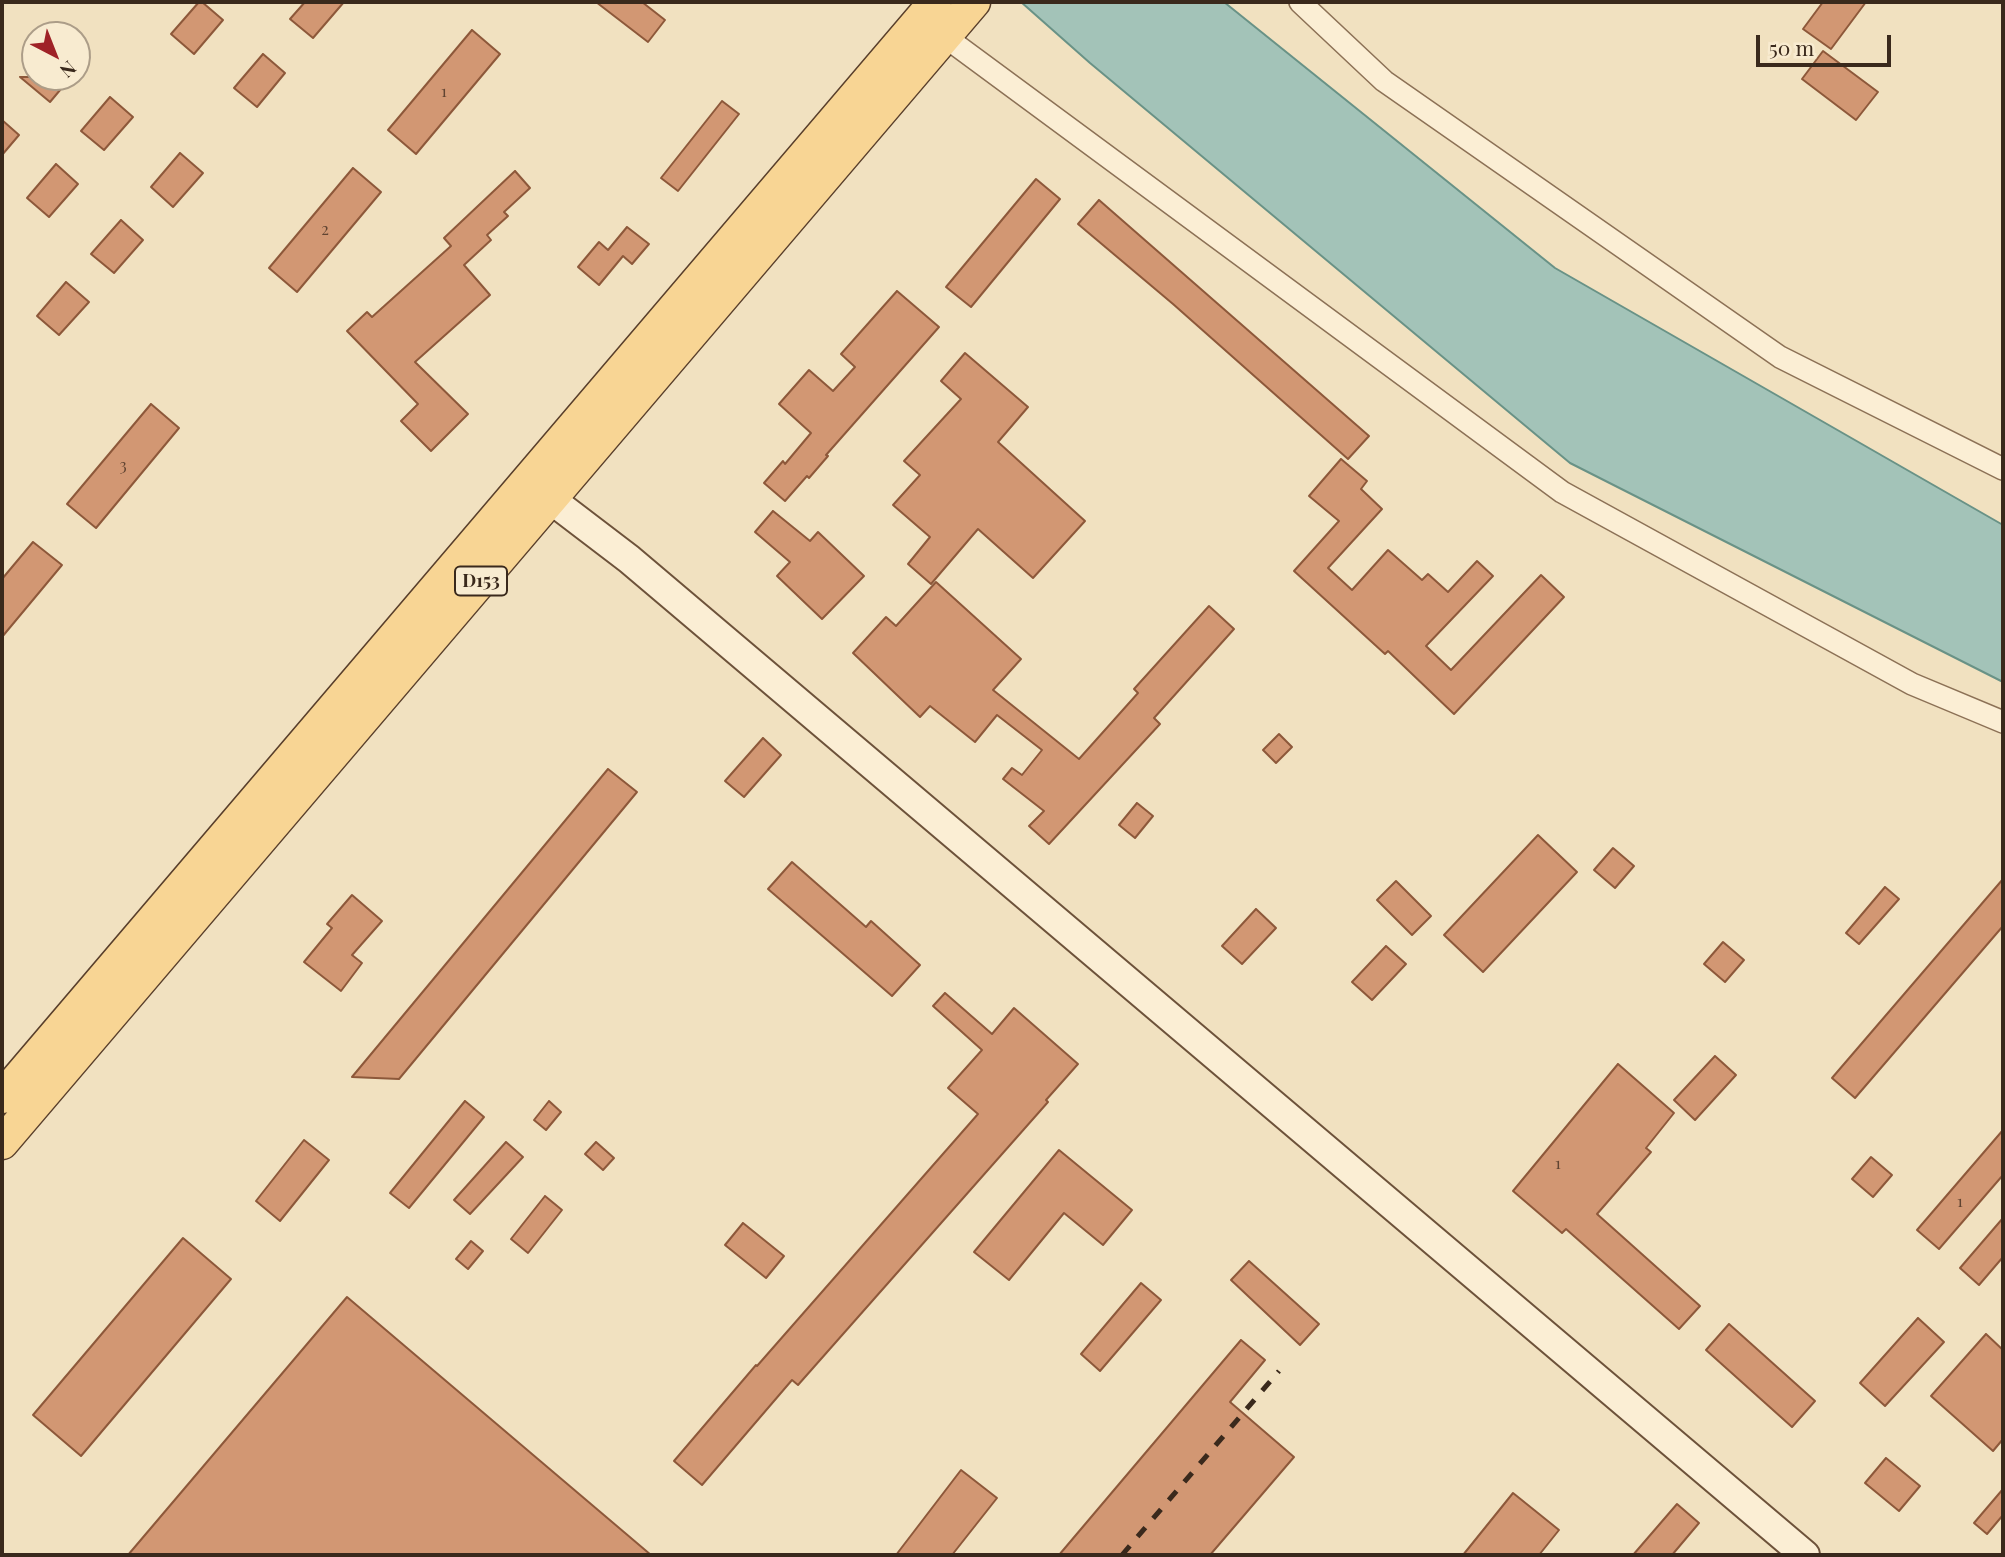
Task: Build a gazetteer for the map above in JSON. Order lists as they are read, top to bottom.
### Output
{
  "streets": {
    "main road": ["D153"]
  },
  "house_numbers": [
    "1",
    "2",
    "3",
    "1",
    "1"
  ],
  "scale_bar": "50 m",
  "north": "bottom right"
}
